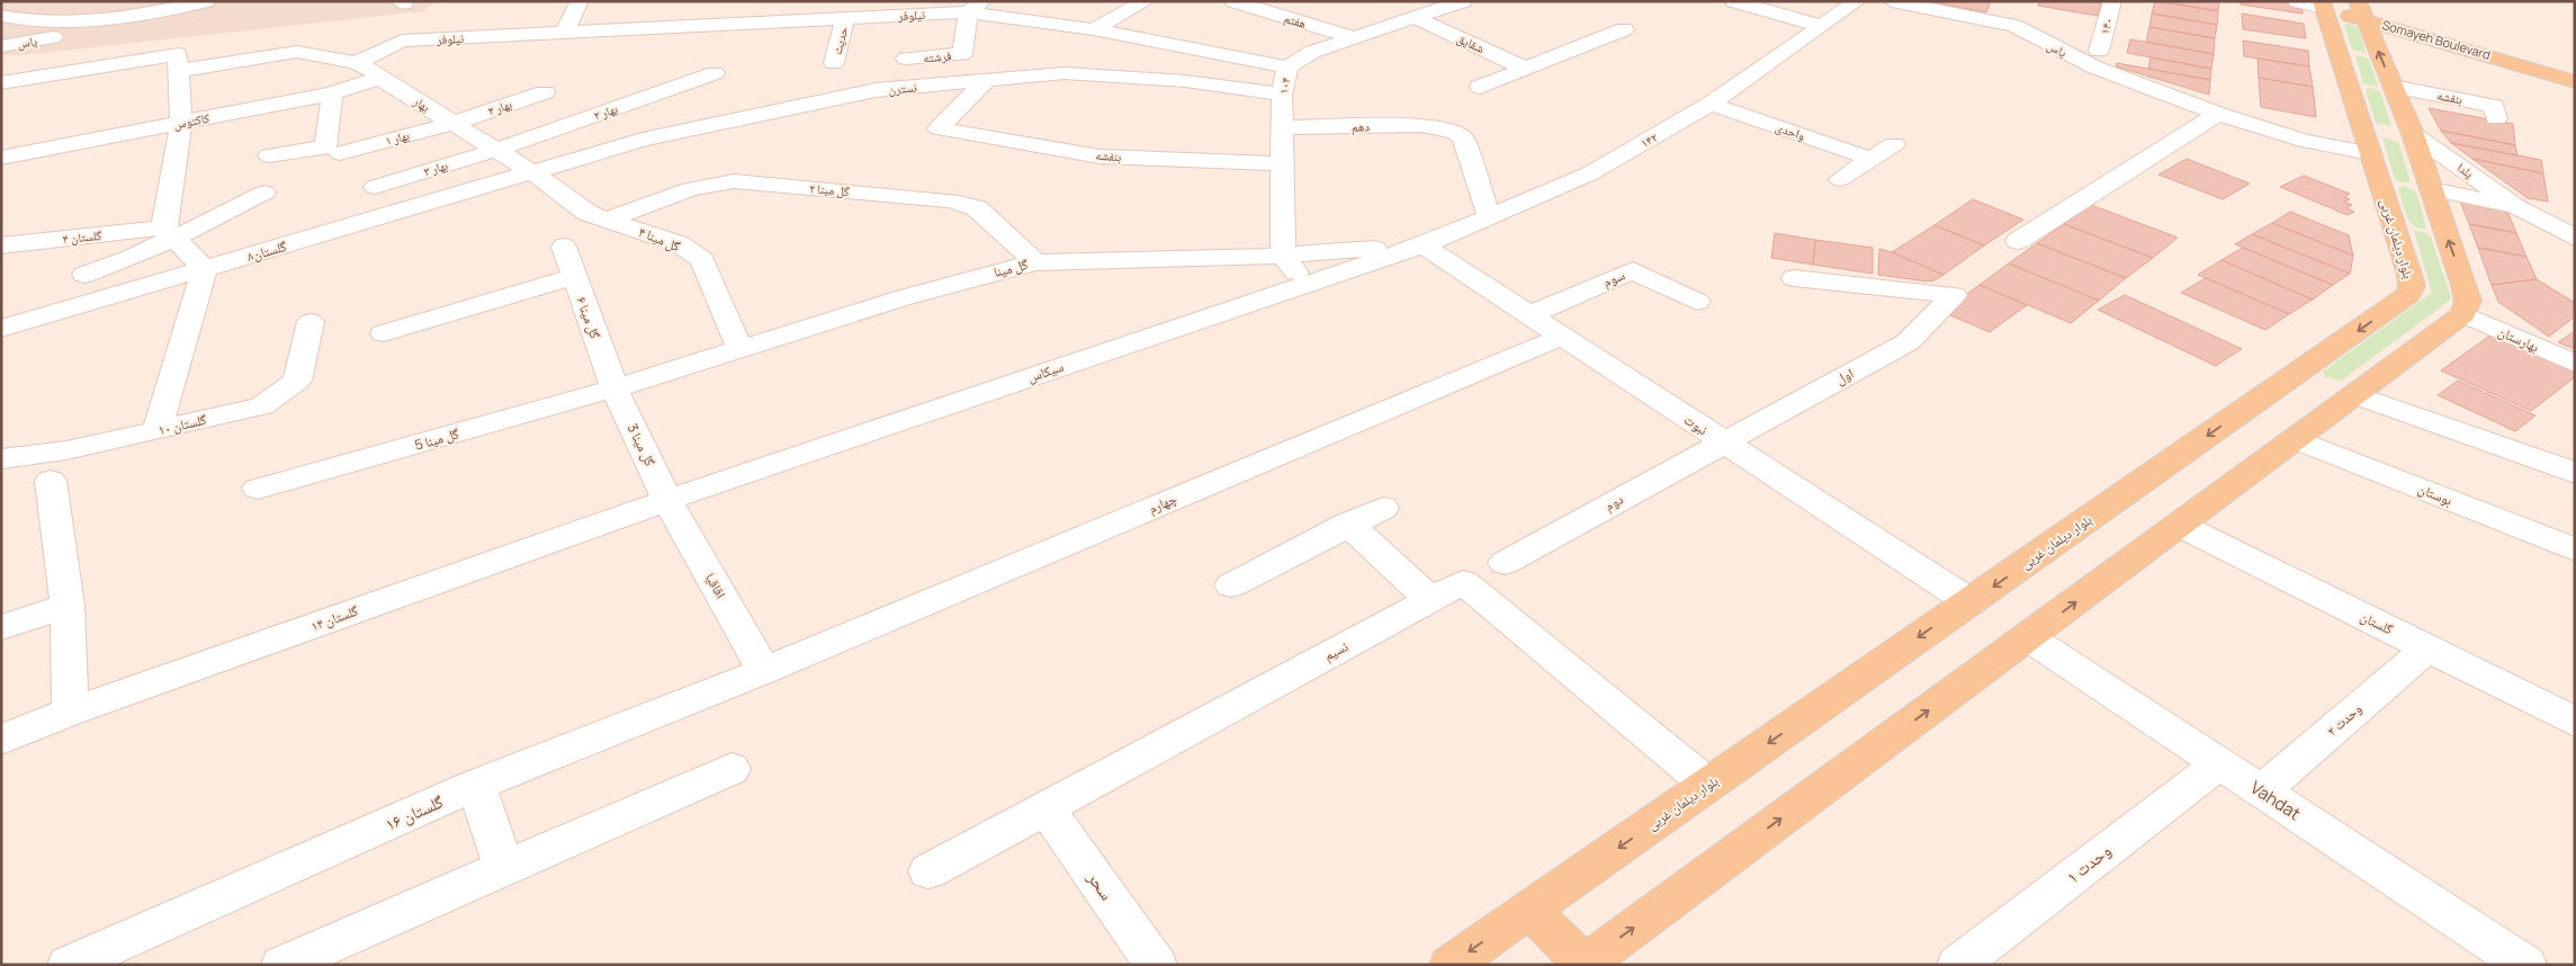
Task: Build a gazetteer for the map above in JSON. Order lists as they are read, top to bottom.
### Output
{
  "streets": {
    "main road": ["Somayeh Boulevard", "بلوار دیلمان غربی"],
    "street": [
      "نیلوفر",
      "هفتم",
      "۱۴۰",
      "حدیث",
      "یاس",
      "شقایق",
      "فرشته",
      "۱۰۴",
      "نسترن",
      "بنفشه",
      "بهار",
      "بهار ۴",
      "بهار ۲",
      "کاکتوس",
      "دهم",
      "واحدی",
      "بهار ۱",
      "۱۴۲",
      "بهار ۳",
      "یلدا",
      "گل مینا ۲",
      "گلستان ۴",
      "گل مینا ۴",
      "گلستان۸",
      "گل مینا",
      "سوم",
      "گل مینا ۶",
      "بهارستان",
      "سیکاس",
      "اول",
      "گلستان ۱۰",
      "نبوت",
      "گل مینا 5",
      "گل مینا 3",
      "بوستان",
      "دوم",
      "چهارم",
      "اقاقیا",
      "گلستان ۱۴",
      "گلستان",
      "نسیم",
      "وحدت ۲",
      "Vahdat",
      "گلستان ۱۶",
      "وحدت ۱",
      "سحر"
    ]
  },
  "crossings": [
    ["نیلوفر", "حدیث"],
    ["نیلوفر", "فرشته"],
    ["نیلوفر", "۱۰۴"],
    ["نیلوفر", "بهار"],
    ["هفتم", "۱۰۴"],
    ["Somayeh Boulevard", "بلوار دیلمان غربی"],
    ["یاس", "یلدا"],
    ["یاس", "بلوار دیلمان غربی"],
    ["شقایق", "۱۰۴"],
    ["۱۰۴", "نسترن"],
    ["۱۰۴", "بنفشه"],
    ["۱۰۴", "دهم"],
    ["۱۰۴", "گل مینا"],
    ["نسترن", "بنفشه"],
    ["نسترن", "بهار"],
    ["نسترن", "گل مینا ۴"],
    ["نسترن", "گلستان۸"],
    ["بنفشه", "بلوار دیلمان غربی"],
    ["بهار", "بهار ۴"],
    ["بهار", "بهار ۲"],
    ["بهار", "کاکتوس"],
    ["بهار", "بهار ۱"],
    ["بهار", "بهار ۳"],
    ["بهار", "گل مینا ۴"],
    ["بهار", "گلستان۸"],
    ["بهار ۴", "بهار ۱"],
    ["بهار ۲", "بهار ۳"],
    ["دهم", "۱۴۲"],
    ["واحدی", "۱۴۲"],
    ["۱۴۲", "گل مینا"],
    ["۱۴۲", "سیکاس"],
    ["۱۴۲", "نبوت"],
    ["یلدا", "بلوار دیلمان غربی"],
    ["گل مینا ۲", "گل مینا ۴"],
    ["گل مینا ۲", "گل مینا"],
    ["گل مینا ۴", "گلستان۸"],
    ["گل مینا ۴", "گل مینا"],
    ["بلوار دیلمان غربی", "بهارستان"],
    ["بلوار دیلمان غربی", "نبوت"],
    ["بلوار دیلمان غربی", "نسیم"],
    ["گل مینا", "گل مینا ۶"],
    ["گل مینا", "سیکاس"],
    ["گل مینا", "نبوت"],
    ["گل مینا", "گل مینا 5"],
    ["گل مینا", "گل مینا 3"],
    ["سوم", "نبوت"],
    ["گل مینا ۶", "گل مینا 5"],
    ["گل مینا ۶", "گل مینا 3"],
    ["سیکاس", "نبوت"],
    ["سیکاس", "گل مینا 3"],
    ["سیکاس", "اقاقیا"],
    ["سیکاس", "گلستان ۱۴"],
    ["اول", "نبوت"],
    ["اول", "دوم"],
    ["نبوت", "دوم"],
    ["نبوت", "چهارم"],
    ["گل مینا 5", "گل مینا 3"],
    ["گل مینا 3", "اقاقیا"],
    ["گل مینا 3", "گلستان ۱۴"],
    ["چهارم", "اقاقیا"],
    ["چهارم", "گلستان ۱۶"],
    ["اقاقیا", "گلستان ۱۴"],
    ["اقاقیا", "گلستان ۱۶"],
    ["گلستان", "وحدت ۲"],
    ["نسیم", "سحر"],
    ["وحدت ۲", "Vahdat"],
    ["Vahdat", "وحدت ۱"]
  ]
}
